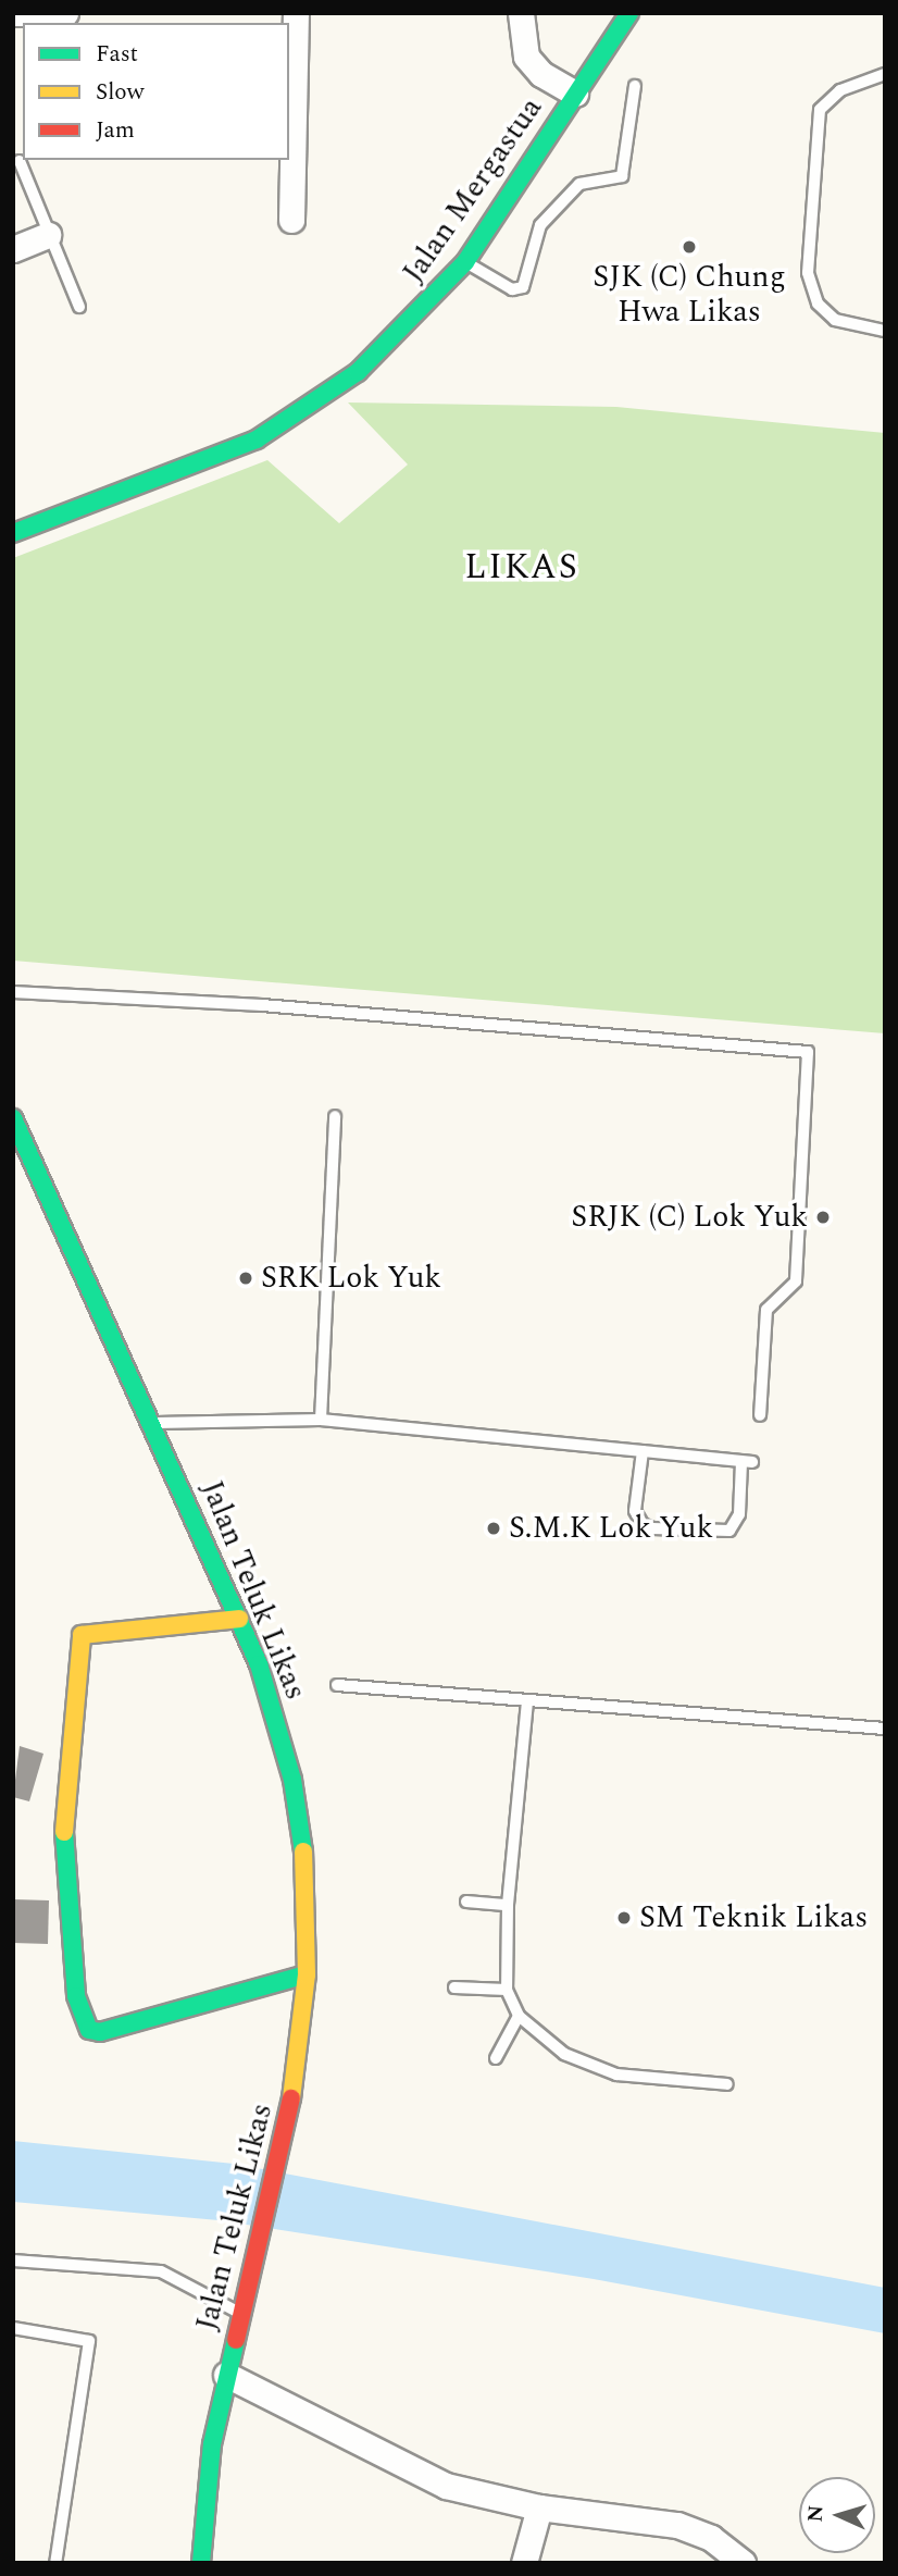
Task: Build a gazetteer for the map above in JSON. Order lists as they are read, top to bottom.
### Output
{
  "streets": {
    "street": ["Jalan Mergastua", "Jalan Teluk Likas"]
  },
  "districts": ["LIKAS"],
  "places": [
    "SJK (C) Chung Hwa Likas",
    "SRJK (C) Lok Yuk",
    "SRK Lok Yuk",
    "S.M.K Lok Yuk",
    "SM Teknik Likas"
  ],
  "legend": ["Fast", "Slow", "Jam"],
  "north": "left"
}
